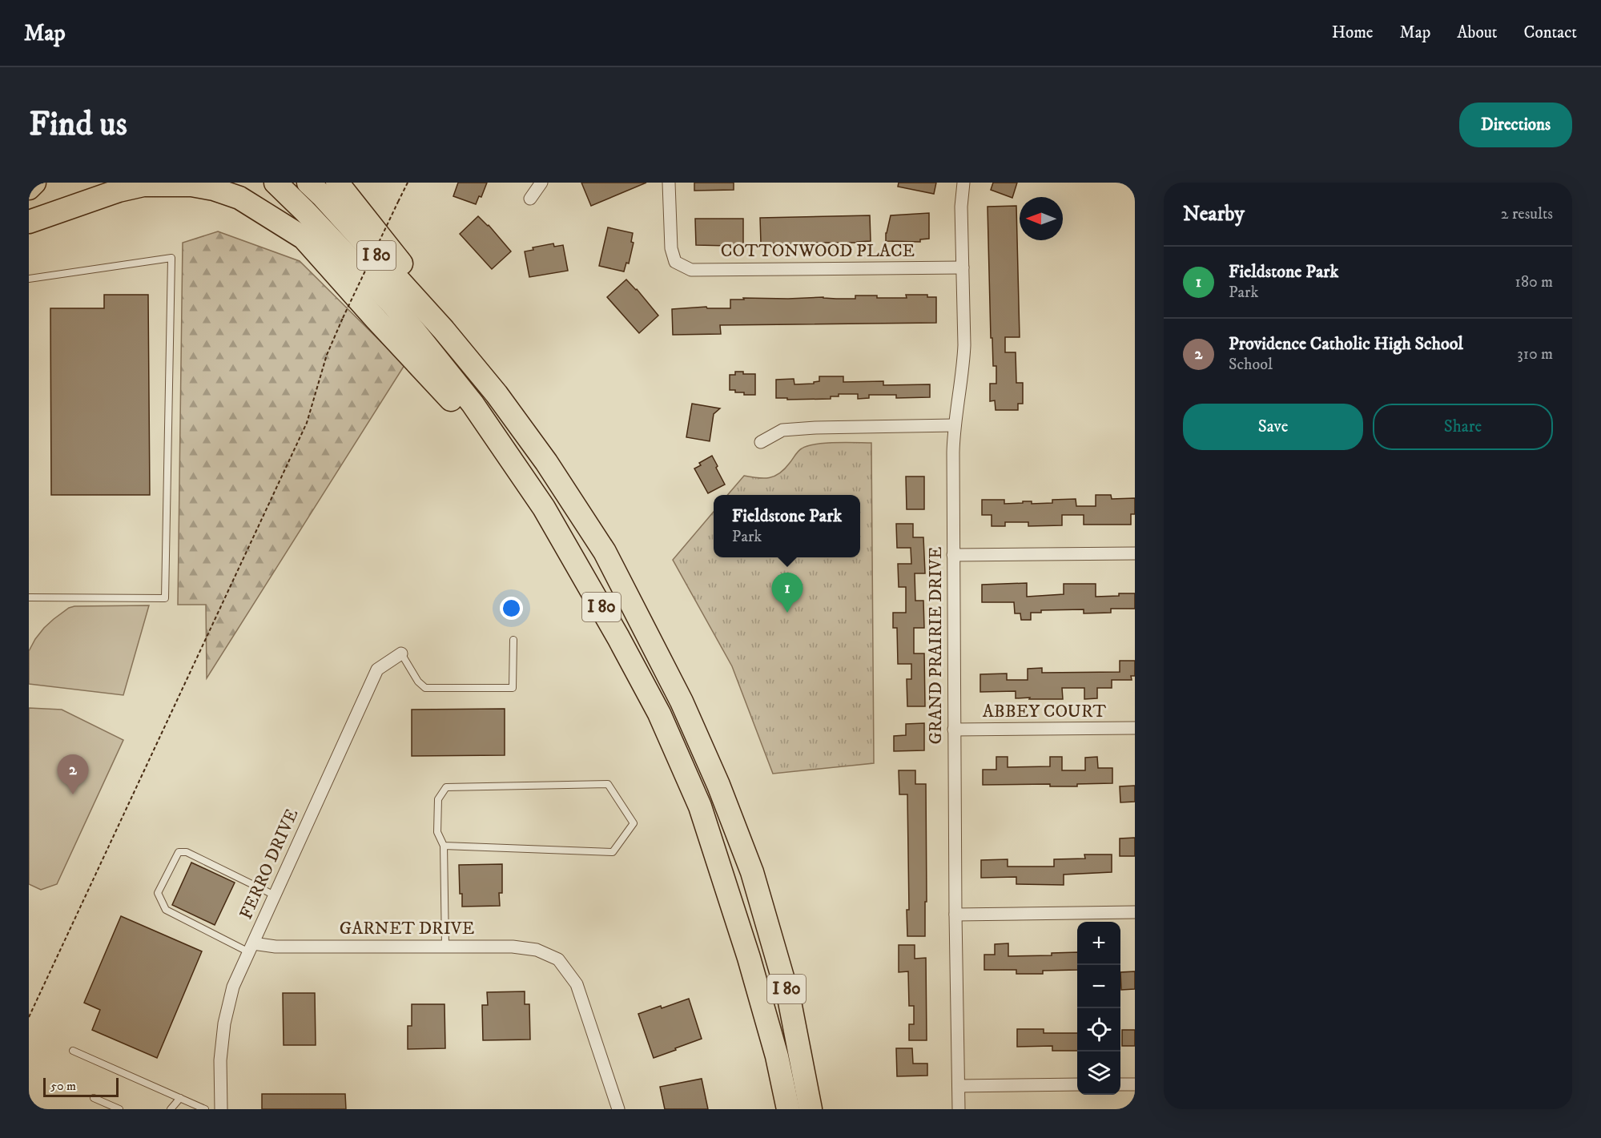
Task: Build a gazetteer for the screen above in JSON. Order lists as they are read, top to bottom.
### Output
{
  "streets": {
    "highway": ["I 80"],
    "street": [
      "COTTONWOOD PLACE",
      "GRAND PRAIRIE DRIVE",
      "ABBEY COURT",
      "FERRO DRIVE",
      "GARNET DRIVE"
    ]
  },
  "crossings": [
    ["COTTONWOOD PLACE", "GRAND PRAIRIE DRIVE"],
    ["GRAND PRAIRIE DRIVE", "ABBEY COURT"],
    ["FERRO DRIVE", "GARNET DRIVE"]
  ],
  "scale_bar": "50 m",
  "north": "left",
  "page": {
    "header": "Map",
    "nav": [
      "Home",
      "Map",
      "About",
      "Contact"
    ],
    "buttons": [
      "Directions",
      ["Save", "Share"]
    ],
    "title": "Find us",
    "heading": ["Nearby", "2 results"],
    "list": [
      {
        "mark": "1",
        "name": "Fieldstone Park",
        "note": "Park",
        "value": "180 m"
      },
      {
        "mark": "2",
        "name": "Providence Catholic High School",
        "note": "School",
        "value": "310 m"
      }
    ],
    "popup": ["Fieldstone Park", "Park"],
    "pins": ["1", "2"],
    "map_buttons": ["+", "−"],
    "scale": "50 m"
  }
}
